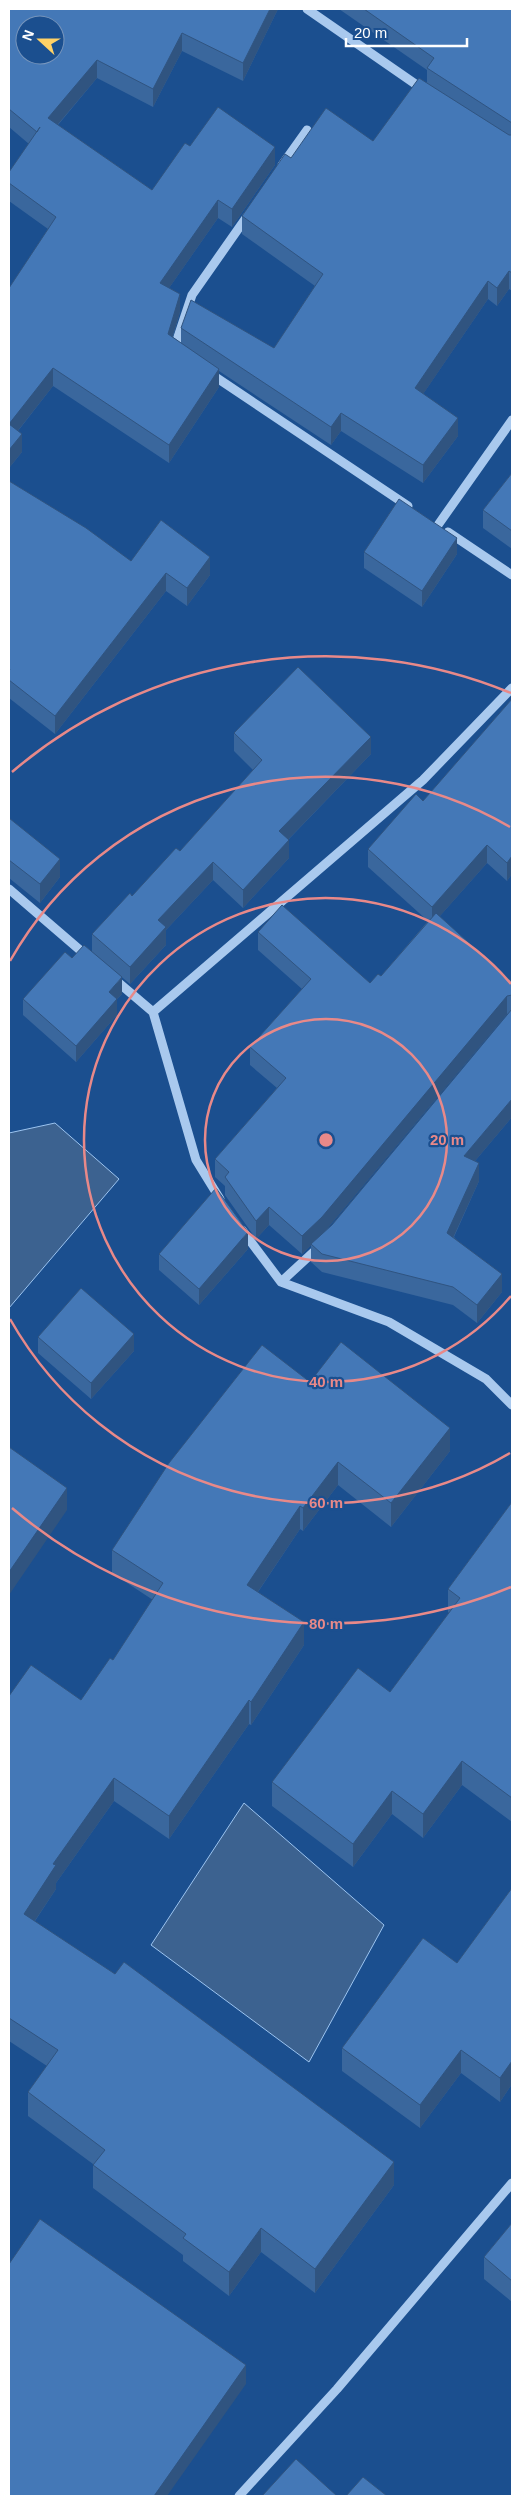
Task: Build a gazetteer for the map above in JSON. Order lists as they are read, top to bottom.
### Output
{
  "scale_bar": "20 m",
  "north": "left",
  "rings": [
    "20 m",
    "40 m",
    "60 m",
    "80 m"
  ]
}
